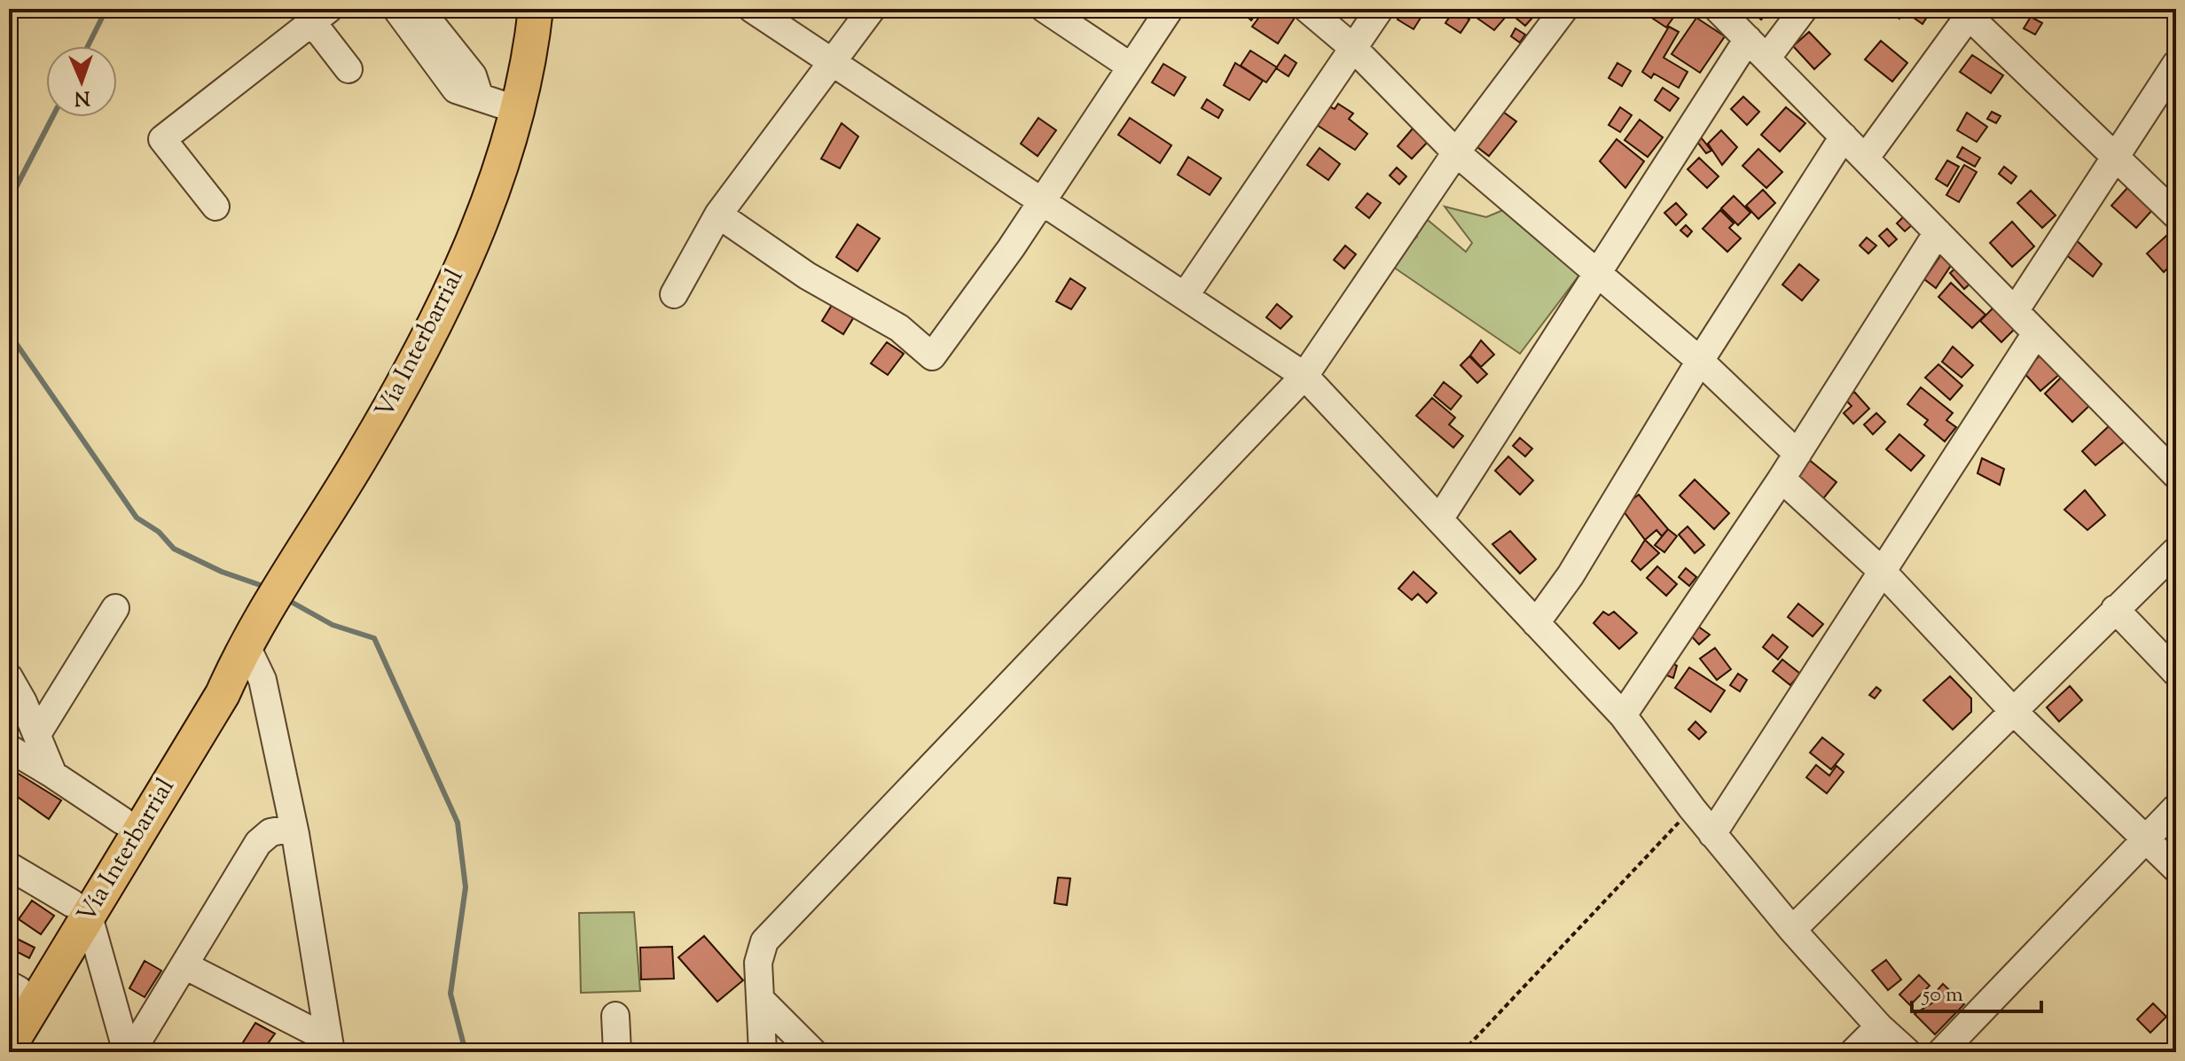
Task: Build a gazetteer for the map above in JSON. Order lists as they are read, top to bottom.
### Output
{
  "streets": {
    "main road": ["Vía Interbarrial"]
  },
  "scale_bar": "50 m",
  "north": "bottom"
}
